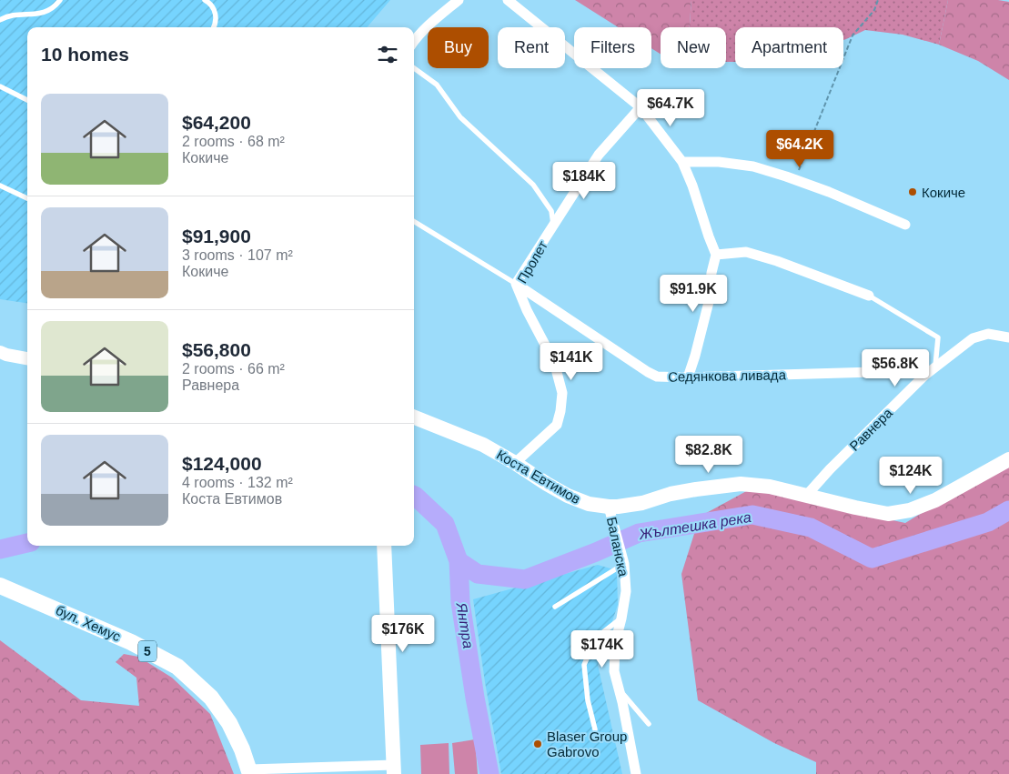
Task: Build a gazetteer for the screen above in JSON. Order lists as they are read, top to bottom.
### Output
{
  "streets": {
    "main road": ["Коста Евтимов", "бул. Хемус", "5"],
    "street": [
      "Пролет",
      "Седянкова ливада",
      "Равнера",
      "Баланска"
    ]
  },
  "crossings": [
    ["Пролет", "Седянкова ливада"],
    ["Пролет", "Коста Евтимов"],
    ["Седянкова ливада", "Равнера"],
    ["Равнера", "Коста Евтимов"],
    ["Коста Евтимов", "Баланска"]
  ],
  "water": ["Жълтешка река", "Янтра"],
  "places": ["Кокиче", "Blaser Group Gabrovo"],
  "page": {
    "chip": [
      "Buy",
      "Rent",
      "Filters",
      "New",
      "Apartment"
    ],
    "heading": "10 homes",
    "list": [
      {
        "name": "$64,200",
        "note": "2 rooms · 68 m² · Кокиче"
      },
      {
        "name": "$91,900",
        "note": "3 rooms · 107 m² · Кокиче"
      },
      {
        "name": "$56,800",
        "note": "2 rooms · 66 m² · Равнера"
      },
      {
        "name": "$124,000",
        "note": "4 rooms · 132 m² · Коста Евтимов"
      }
    ],
    "price": [
      "$64.7K",
      "$64.2K",
      "$184K",
      "$91.9K",
      "$141K",
      "$56.8K",
      "$82.8K",
      "$124K",
      "$176K",
      "$174K"
    ]
  }
}
